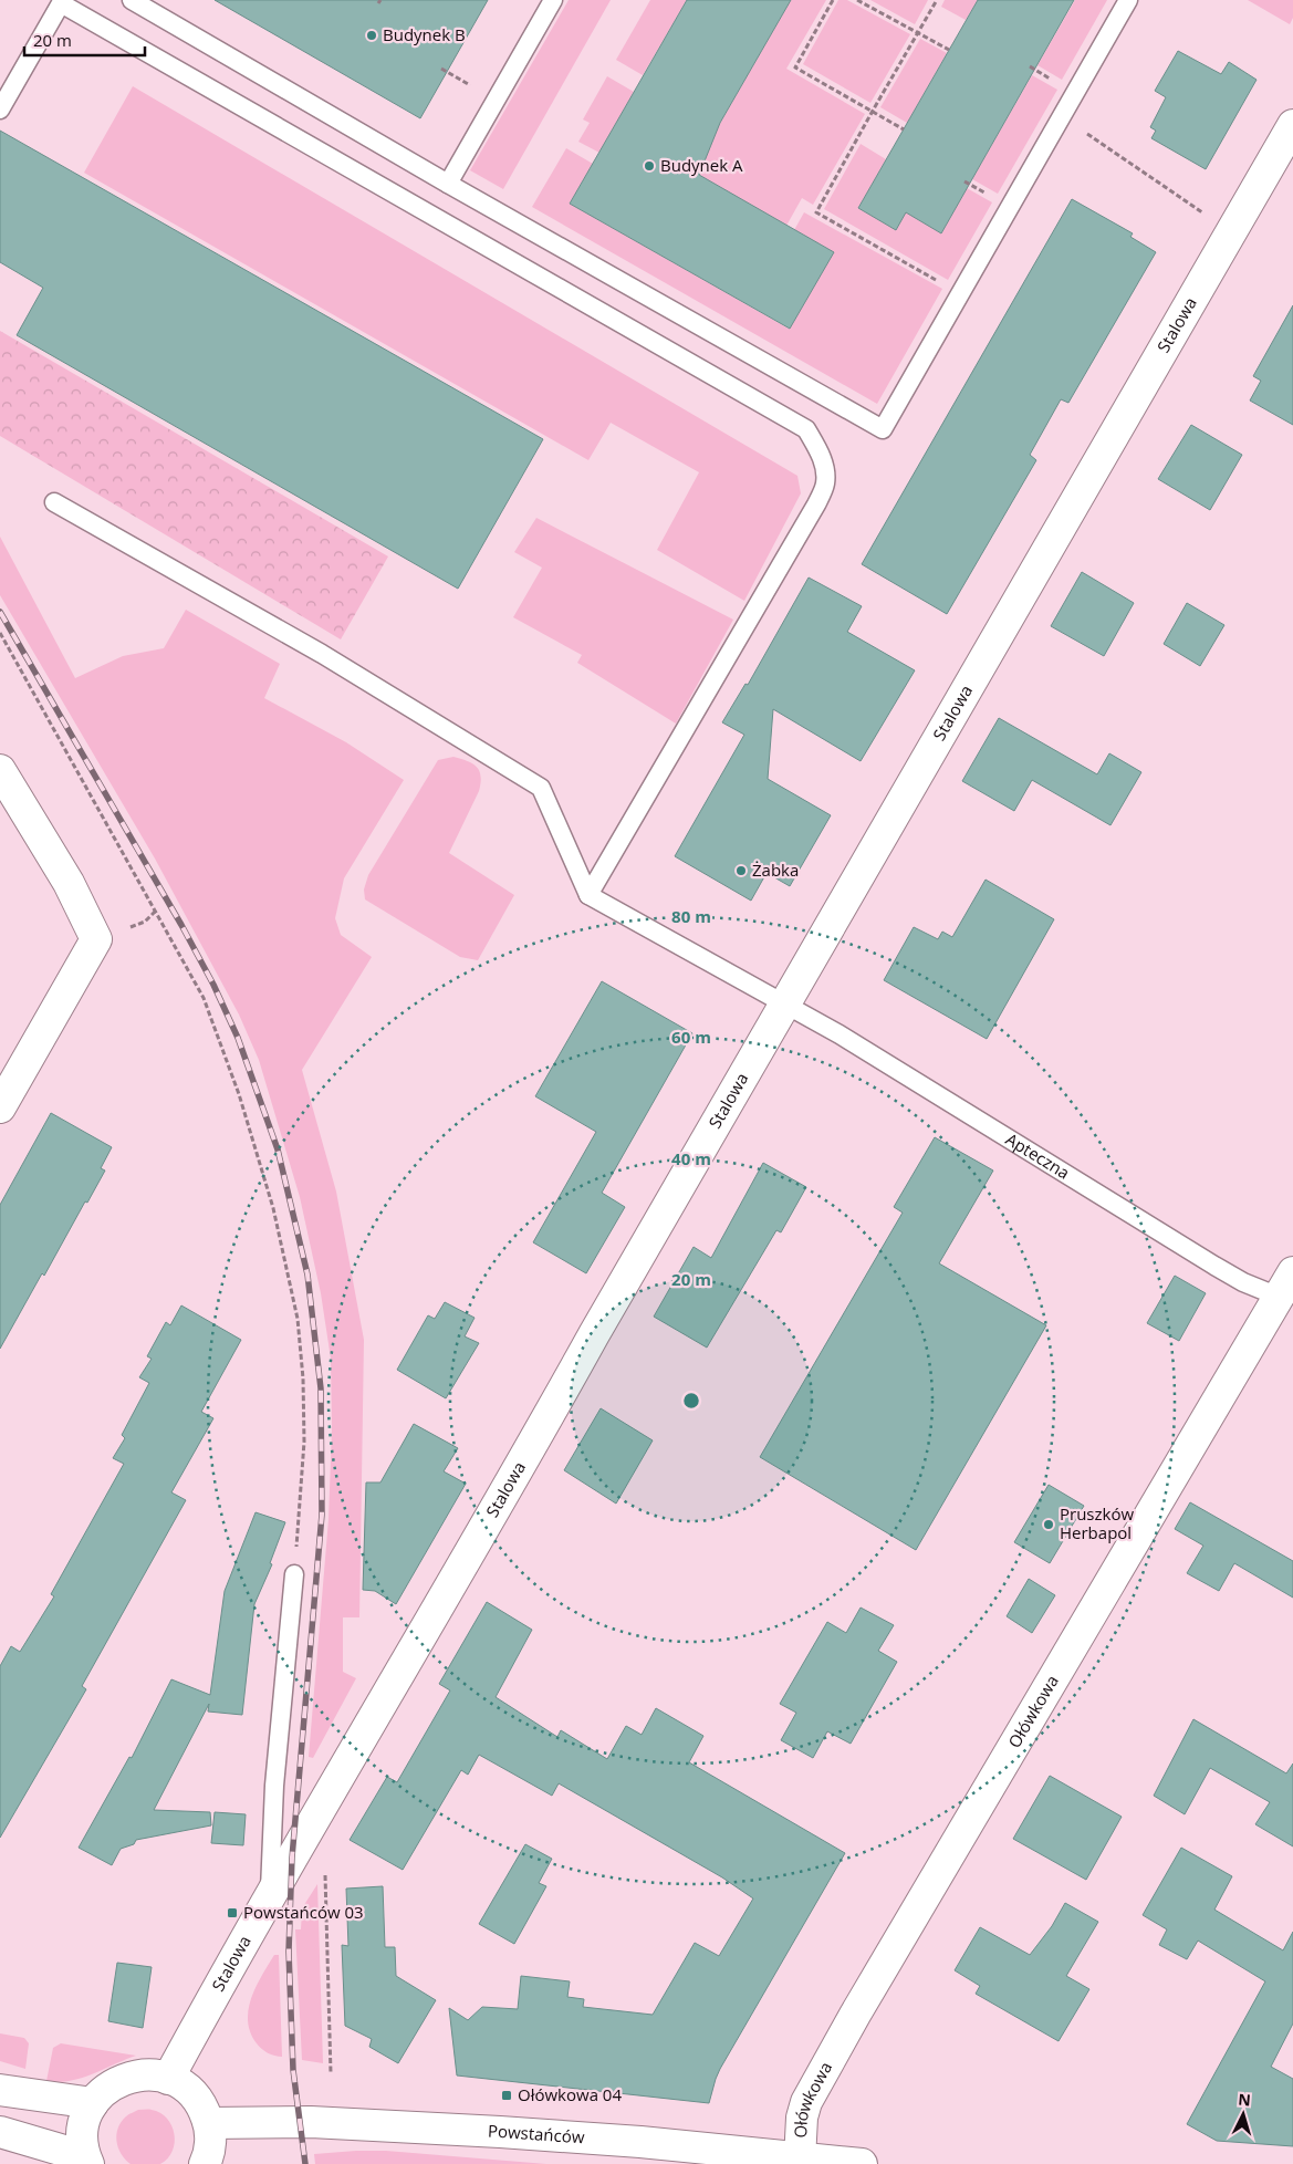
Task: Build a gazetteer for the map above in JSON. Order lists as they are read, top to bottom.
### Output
{
  "streets": {
    "street": ["Stalowa", "Ołówkowa", "Powstańców"],
    "lane": ["Apteczna"]
  },
  "crossings": [
    ["Stalowa", "Apteczna"],
    ["Apteczna", "Ołówkowa"],
    ["Ołówkowa", "Powstańców"]
  ],
  "places": {
    "other": [
      "Budynek B",
      "Budynek A",
      "Żabka",
      "Pruszków Herbapol"
    ],
    "transit": ["Powstańców 03", "Ołówkowa 04"]
  },
  "scale_bar": "20 m",
  "north": "top",
  "rings": [
    "80 m",
    "60 m",
    "40 m",
    "20 m"
  ]
}
